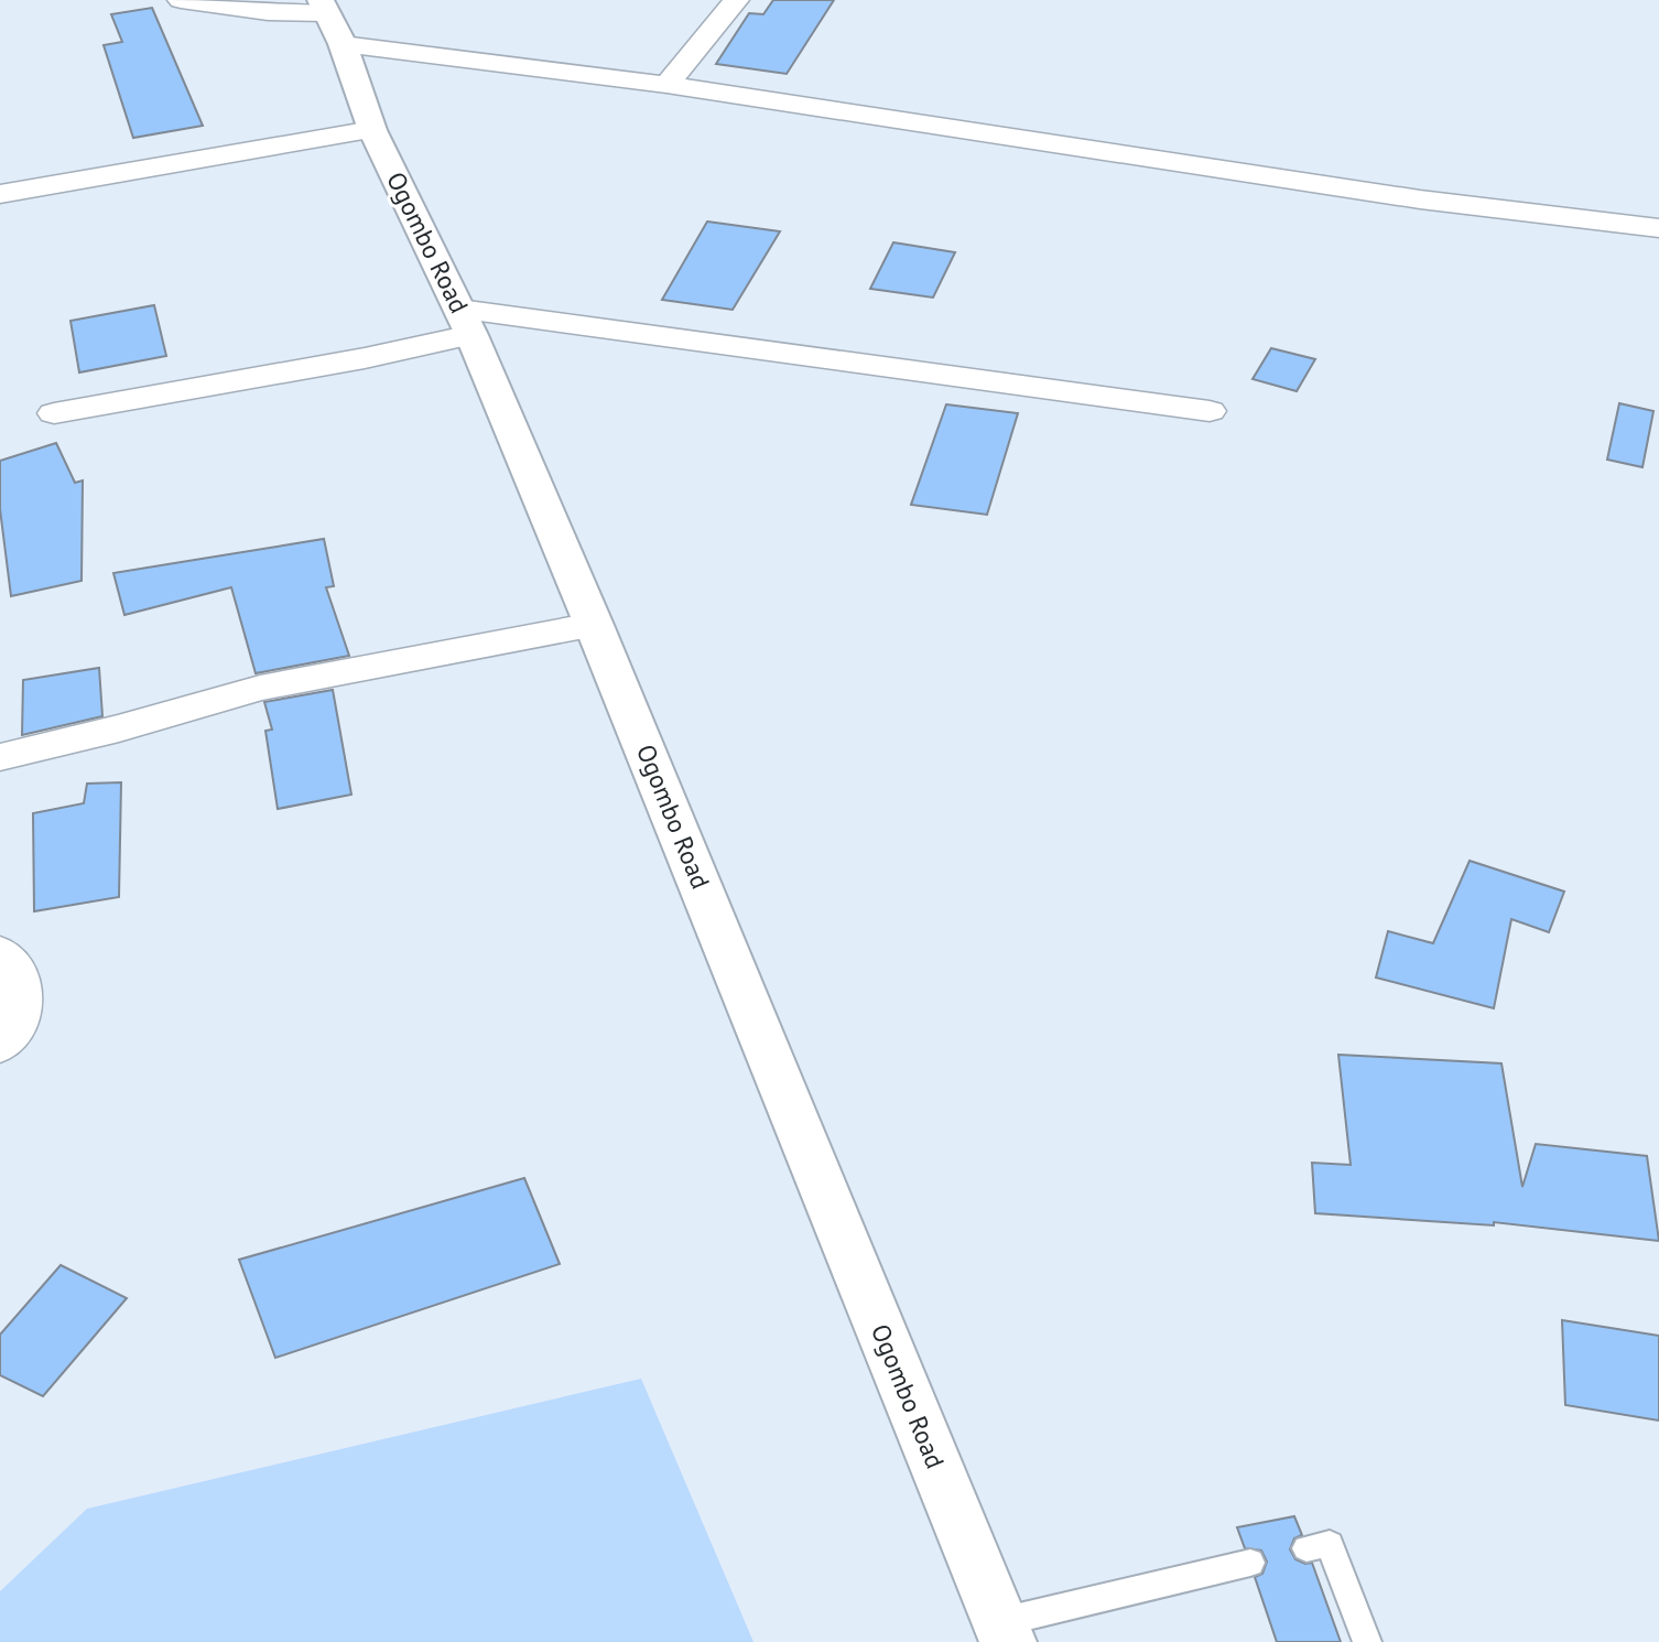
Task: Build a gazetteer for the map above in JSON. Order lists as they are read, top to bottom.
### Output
{
  "streets": {
    "main road": ["Ogombo Road"]
  }
}
